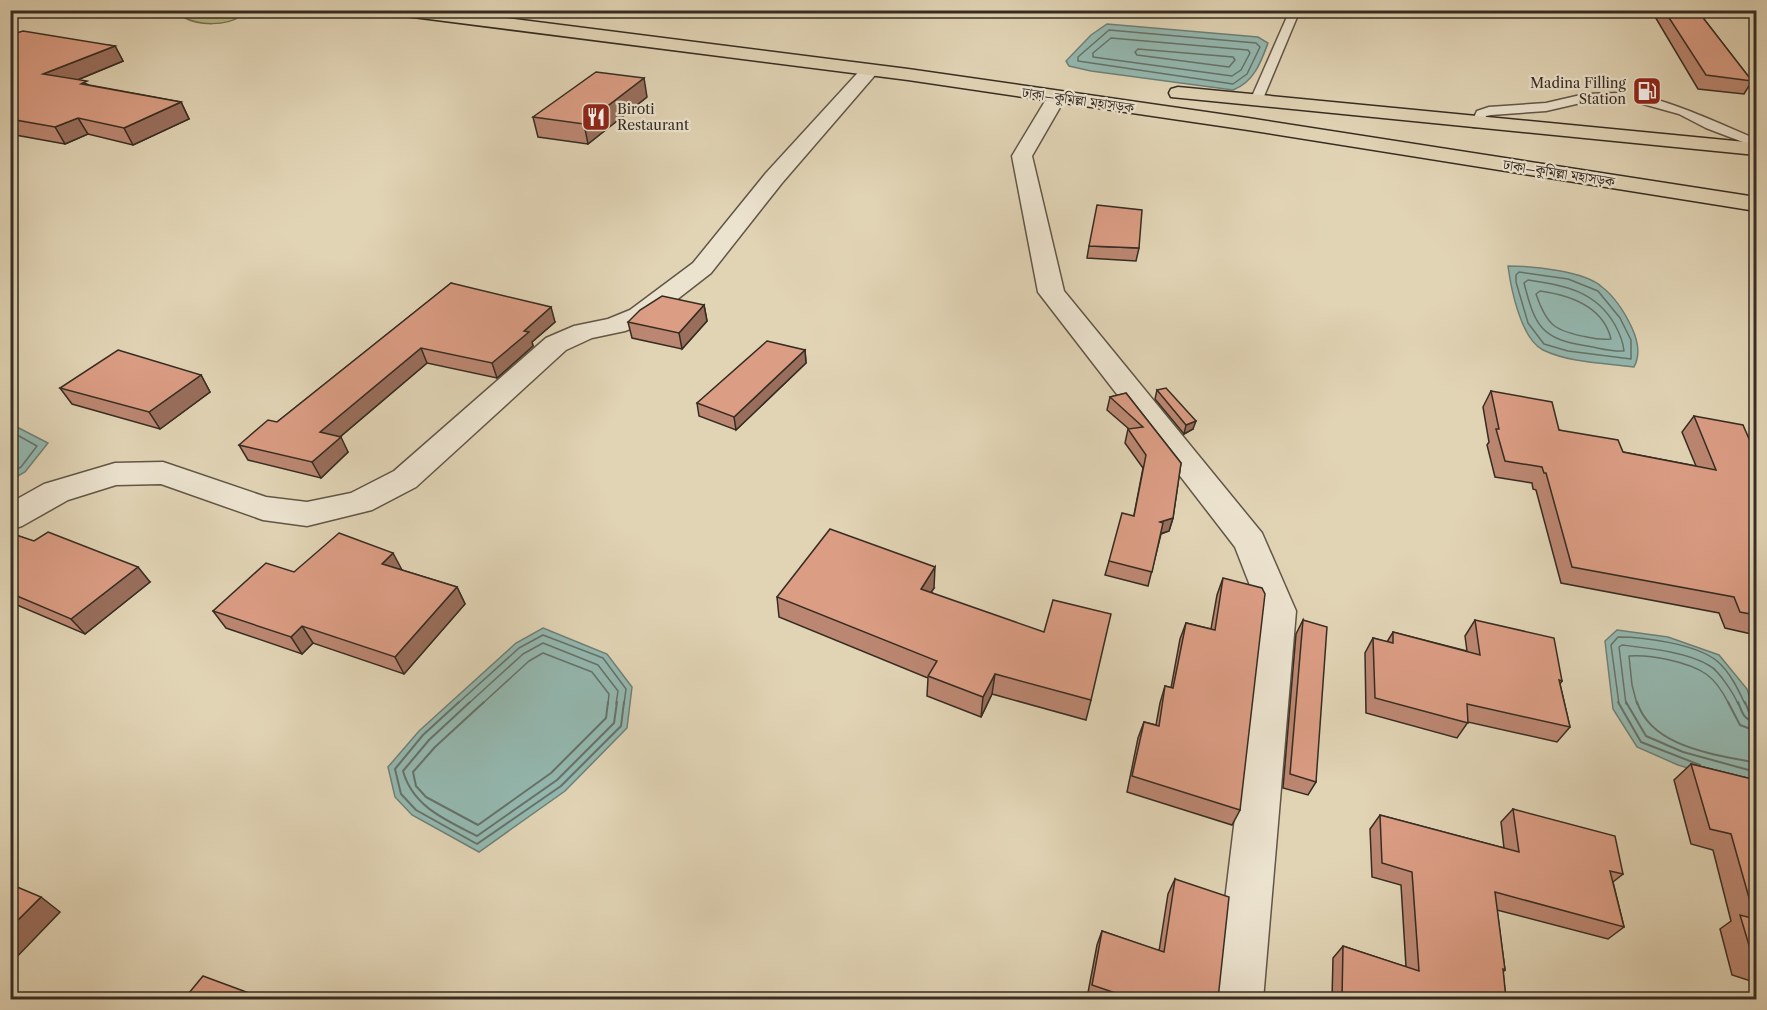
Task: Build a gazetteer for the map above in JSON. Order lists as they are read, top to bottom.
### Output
{
  "streets": {
    "highway": ["ঢাকা–কুমিল্লা মহাসড়ক"]
  },
  "places": {
    "fuel station": ["Madina Filling Station"],
    "restaurant": ["Biroti Restaurant"]
  }
}
